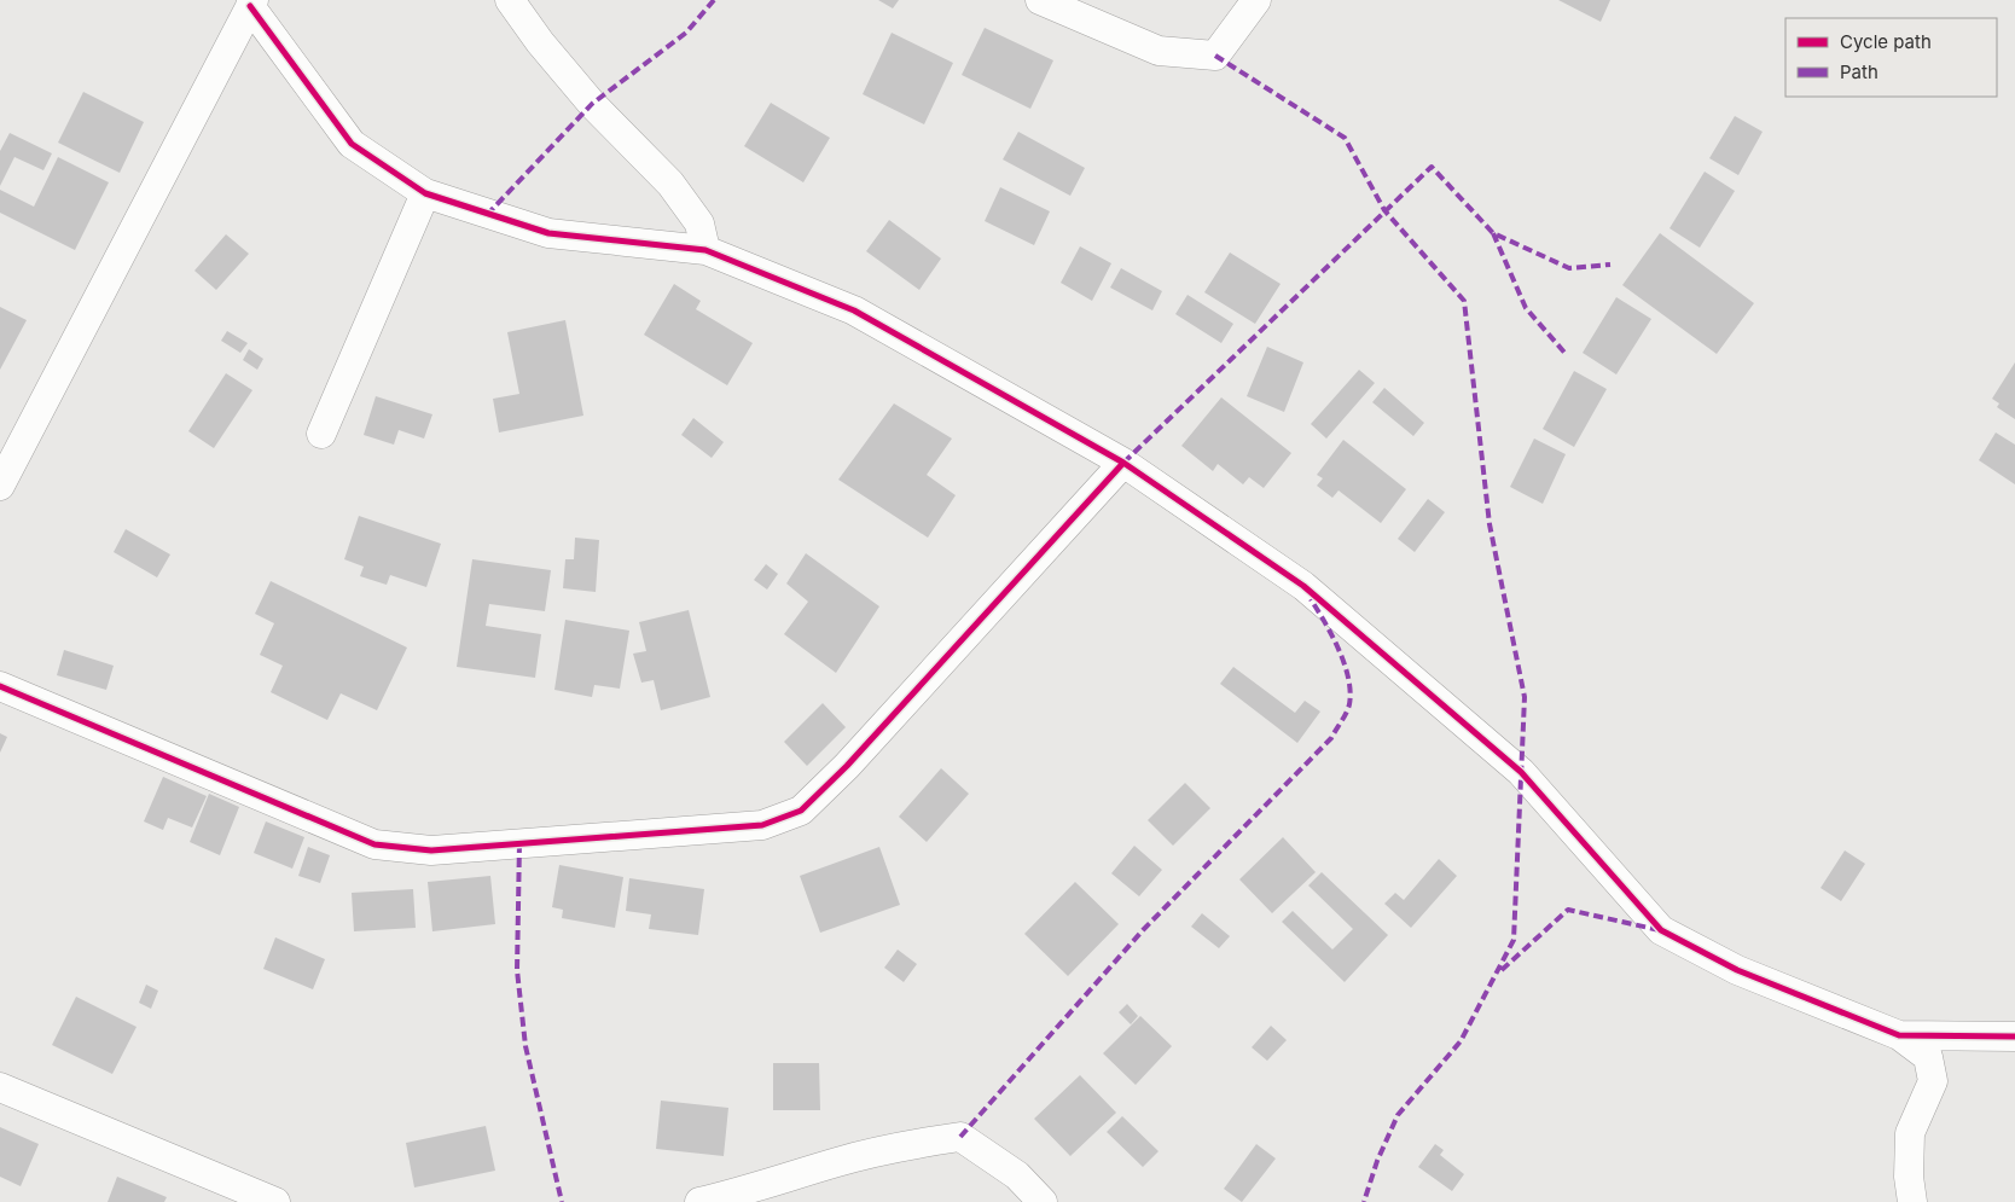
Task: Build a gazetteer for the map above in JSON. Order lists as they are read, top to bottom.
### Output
{
  "legend": ["Cycle path", "Path"]
}
